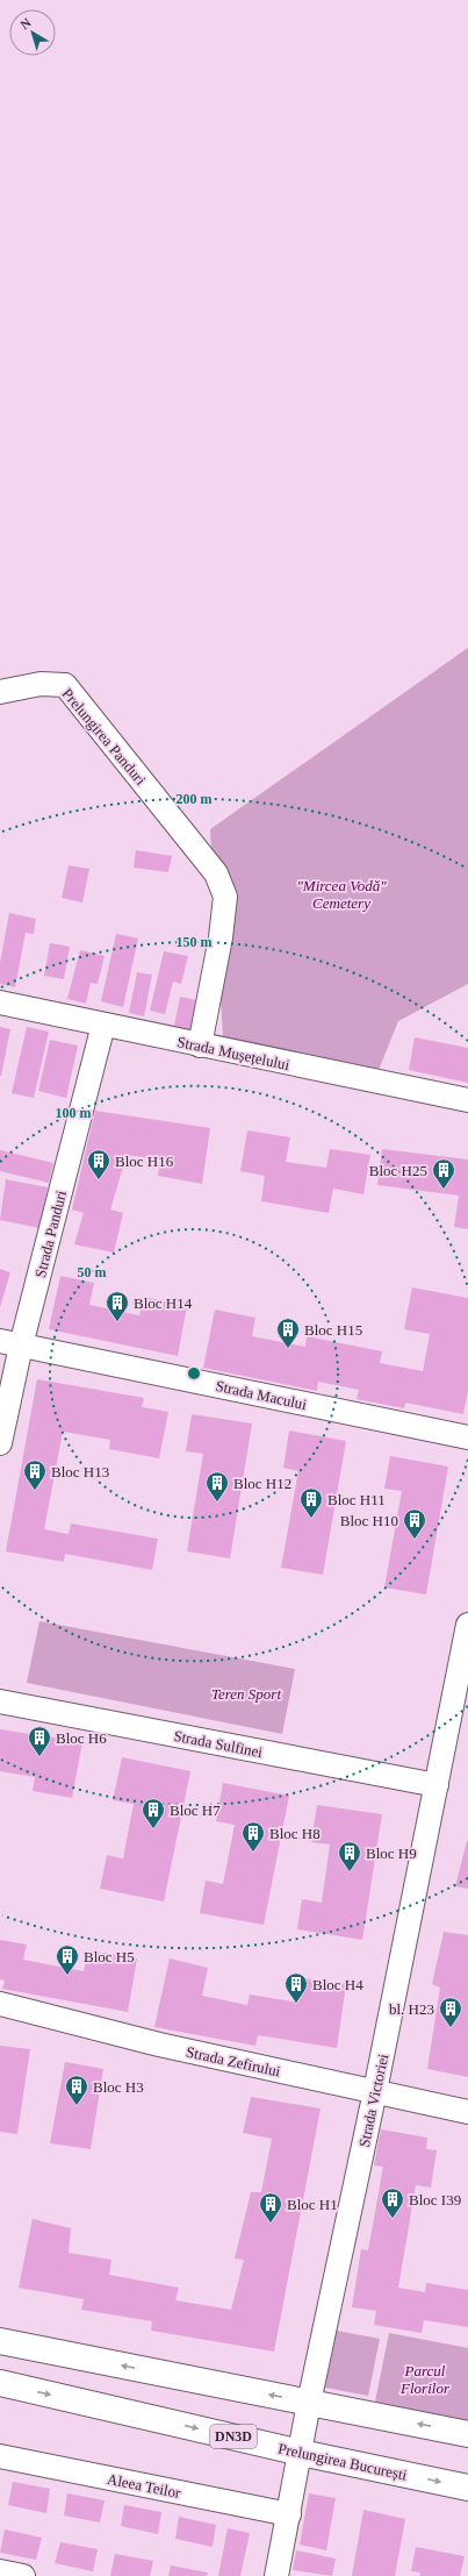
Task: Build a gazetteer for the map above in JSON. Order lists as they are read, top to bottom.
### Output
{
  "streets": {
    "main road": ["DN3D", "Prelungirea București"],
    "street": [
      "Prelungirea Panduri",
      "Strada Mușețelului",
      "Strada Panduri",
      "Strada Macului",
      "Strada Sulfinei",
      "Strada Zefirului",
      "Strada Victoriei",
      "Aleea Teilor"
    ]
  },
  "crossings": [
    ["Prelungirea Panduri", "Strada Mușețelului"],
    ["Strada Mușețelului", "Strada Panduri"],
    ["Strada Panduri", "Strada Macului"],
    ["Strada Sulfinei", "Strada Victoriei"],
    ["Strada Zefirului", "Strada Victoriei"],
    ["Strada Victoriei", "Prelungirea București"],
    ["Strada Victoriei", "Aleea Teilor"]
  ],
  "parks": ["\"Mircea Vodă\" Cemetery", "Teren Sport", "Parcul Florilor"],
  "places": {
    "building": [
      "Bloc H16",
      "Bloc H25",
      "Bloc H14",
      "Bloc H15",
      "Bloc H13",
      "Bloc H12",
      "Bloc H11",
      "Bloc H10",
      "Bloc H6",
      "Bloc H7",
      "Bloc H8",
      "Bloc H9",
      "Bloc H5",
      "Bloc H4",
      "bl. H23",
      "Bloc H3",
      "Bloc I39",
      "Bloc H1"
    ]
  },
  "north": "top left",
  "rings": [
    "200 m",
    "150 m",
    "100 m",
    "50 m"
  ]
}
